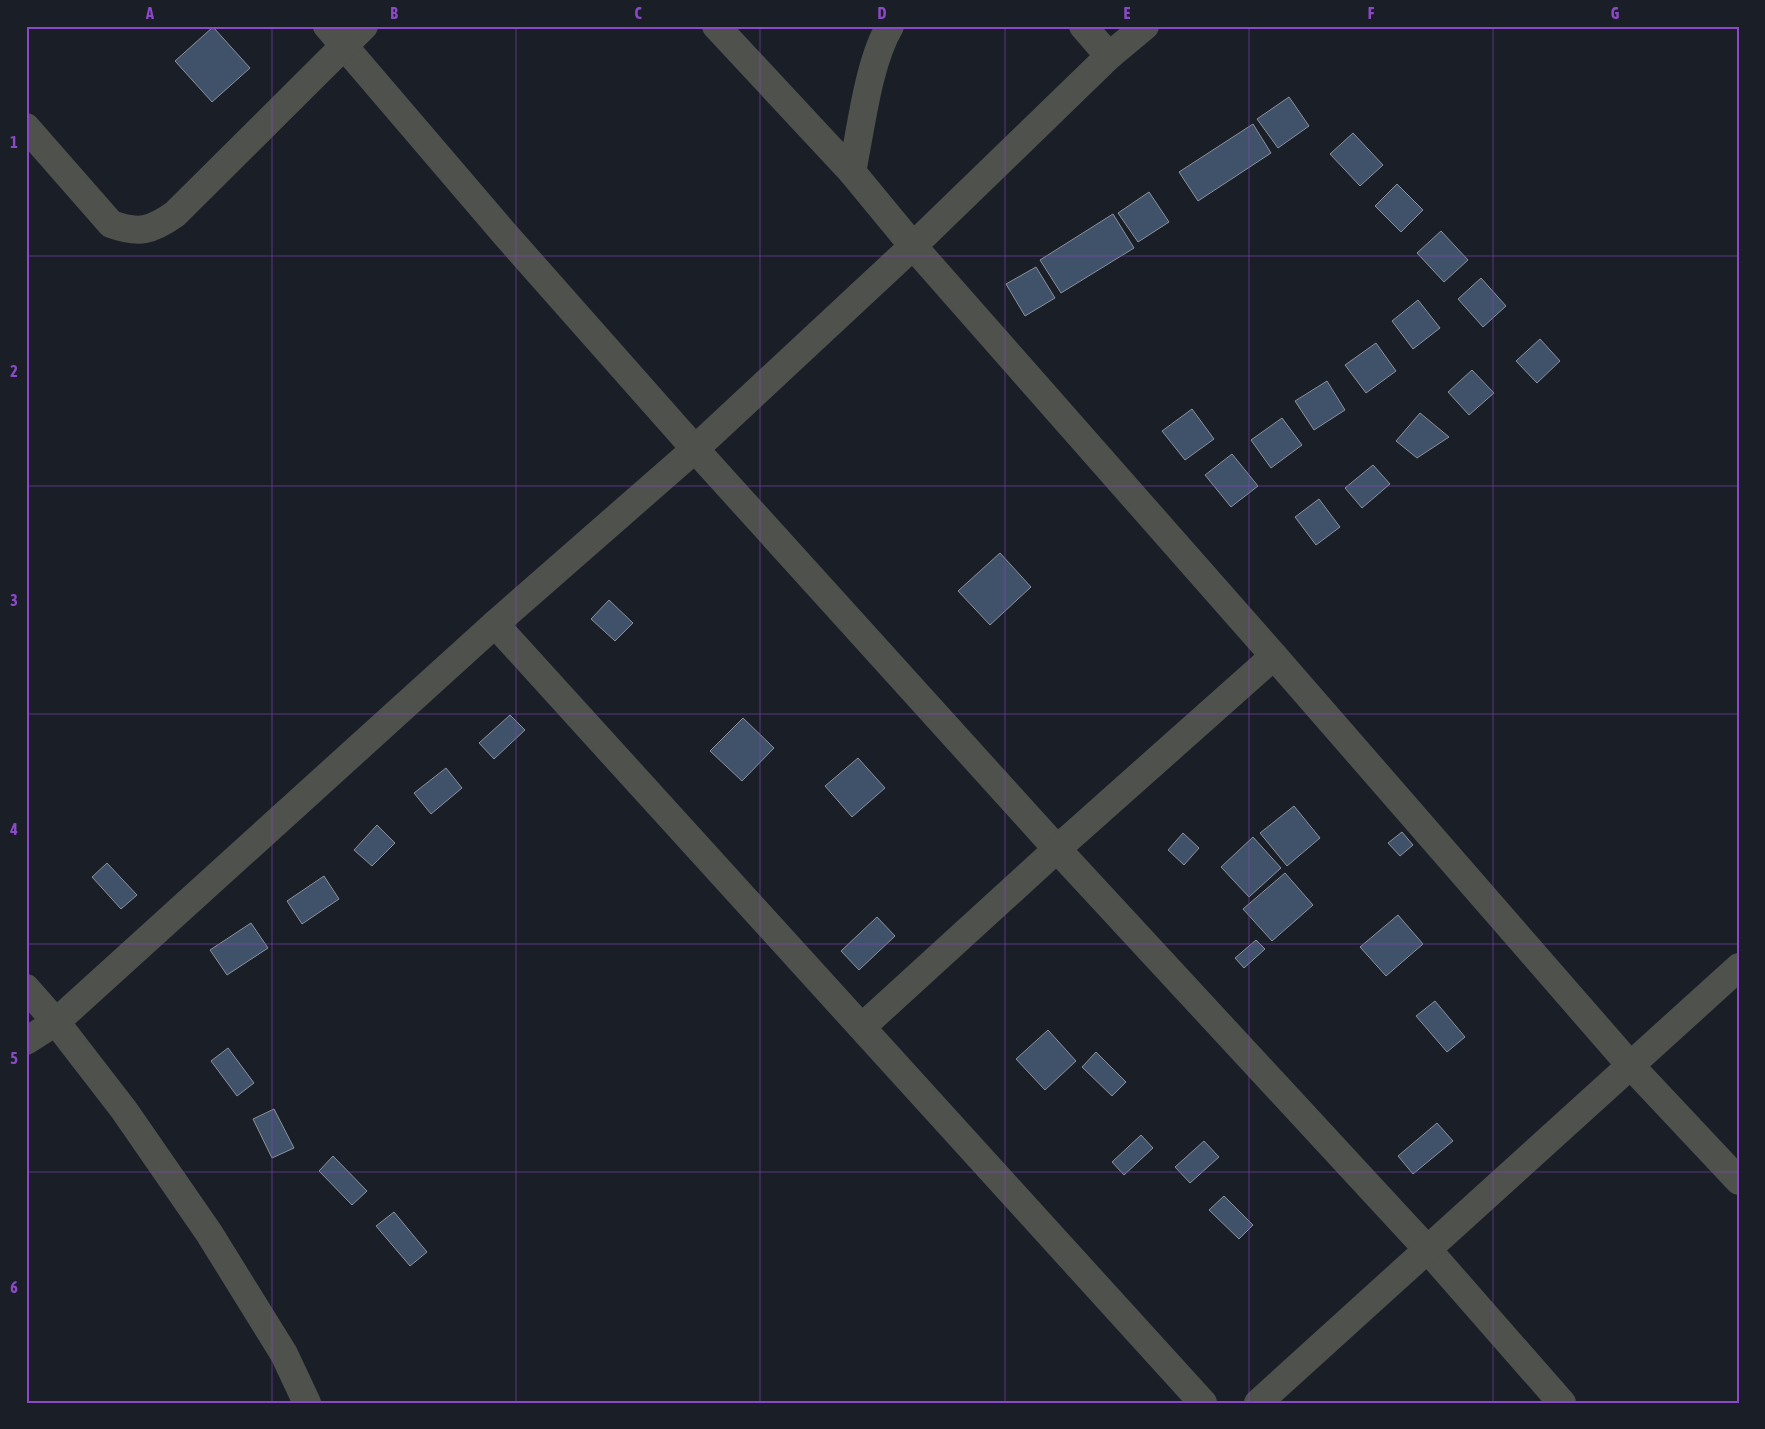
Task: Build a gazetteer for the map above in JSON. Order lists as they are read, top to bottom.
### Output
{
  "grid": {
    "columns": [
      "A",
      "B",
      "C",
      "D",
      "E",
      "F",
      "G"
    ],
    "rows": [
      "1",
      "2",
      "3",
      "4",
      "5",
      "6"
    ]
  }
}
